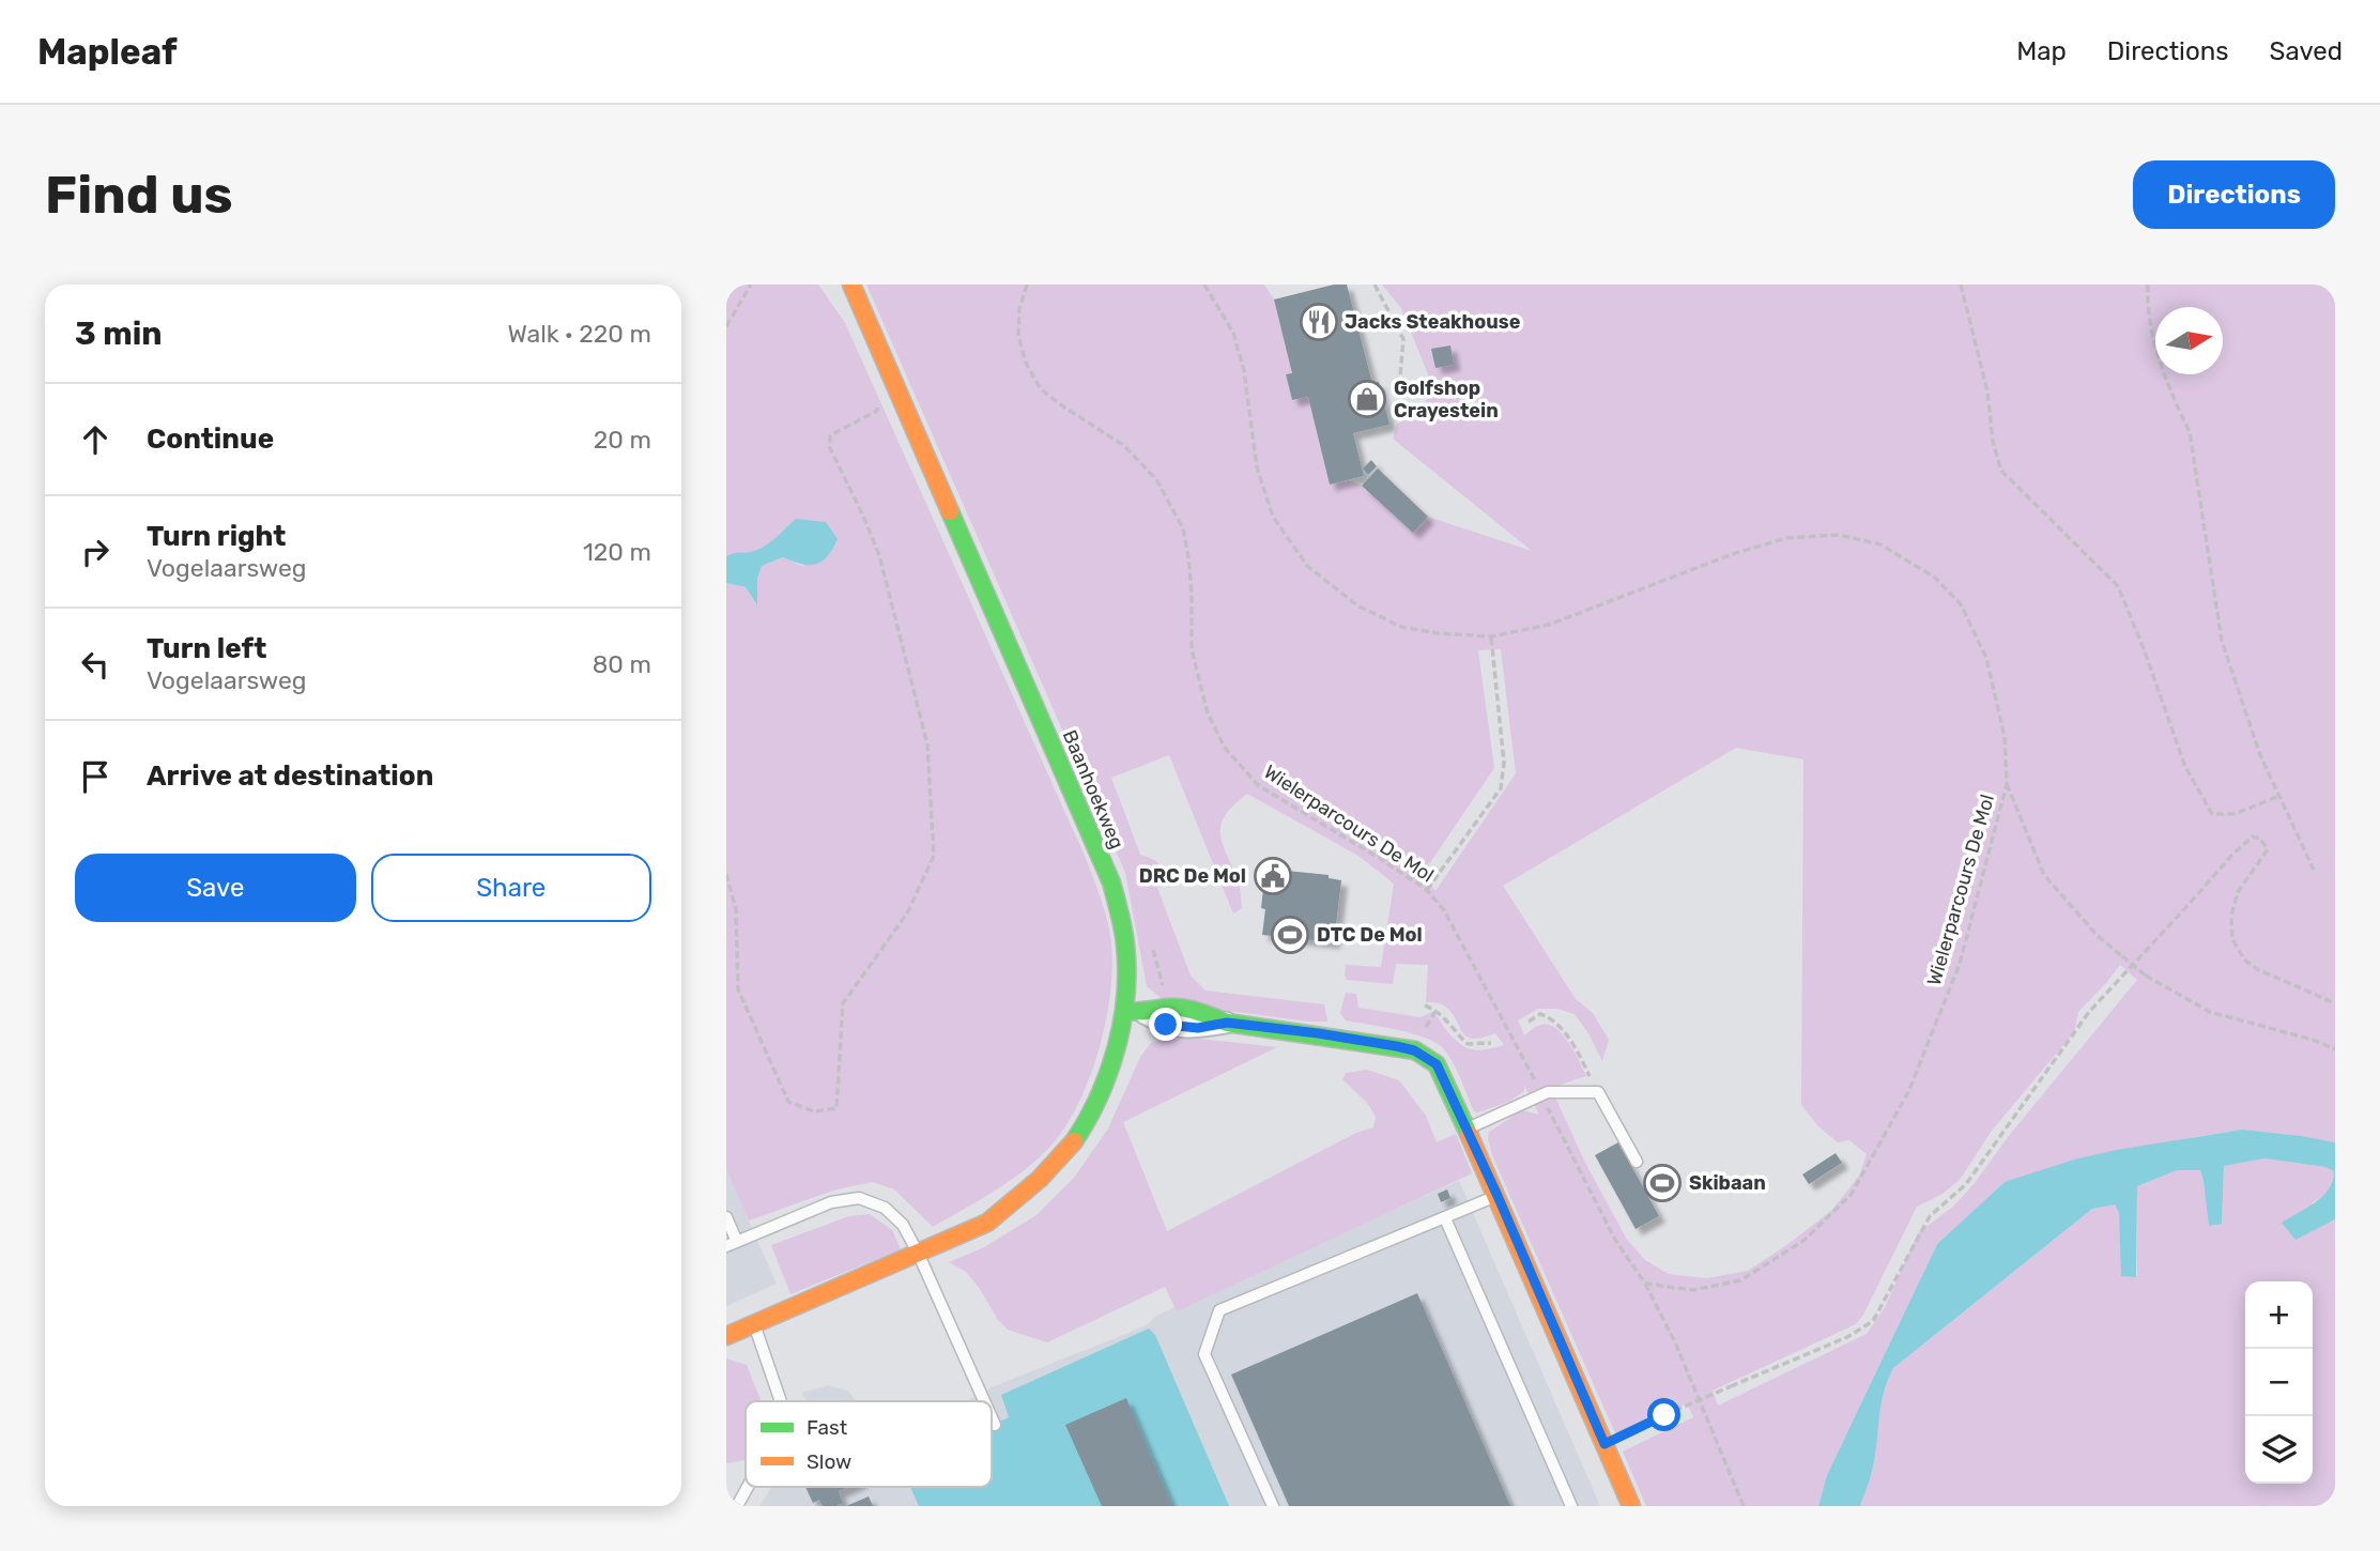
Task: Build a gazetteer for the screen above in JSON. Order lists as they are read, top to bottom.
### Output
{
  "streets": {
    "street": ["Baanhoekweg"],
    "path": ["Wielerparcours De Mol"]
  },
  "places": {
    "restaurant": ["Jacks Steakhouse"],
    "shop": ["Golfshop Crayestein"],
    "public building": ["DRC De Mol"],
    "sports": ["DTC De Mol", "Skibaan"]
  },
  "legend": ["Fast", "Slow"],
  "north": "right",
  "page": {
    "header": "Mapleaf",
    "nav": ["Map", "Directions", "Saved"],
    "buttons": [
      "Directions",
      ["Save", "Share"]
    ],
    "title": "Find us",
    "heading": ["3 min", "Walk · 220 m"],
    "list": [
      ["Continue", "20 m"],
      ["Turn right", "Vogelaarsweg", "120 m"],
      ["Turn left", "Vogelaarsweg", "80 m"],
      "Arrive at destination"
    ],
    "map_buttons": ["+", "−"]
  }
}
